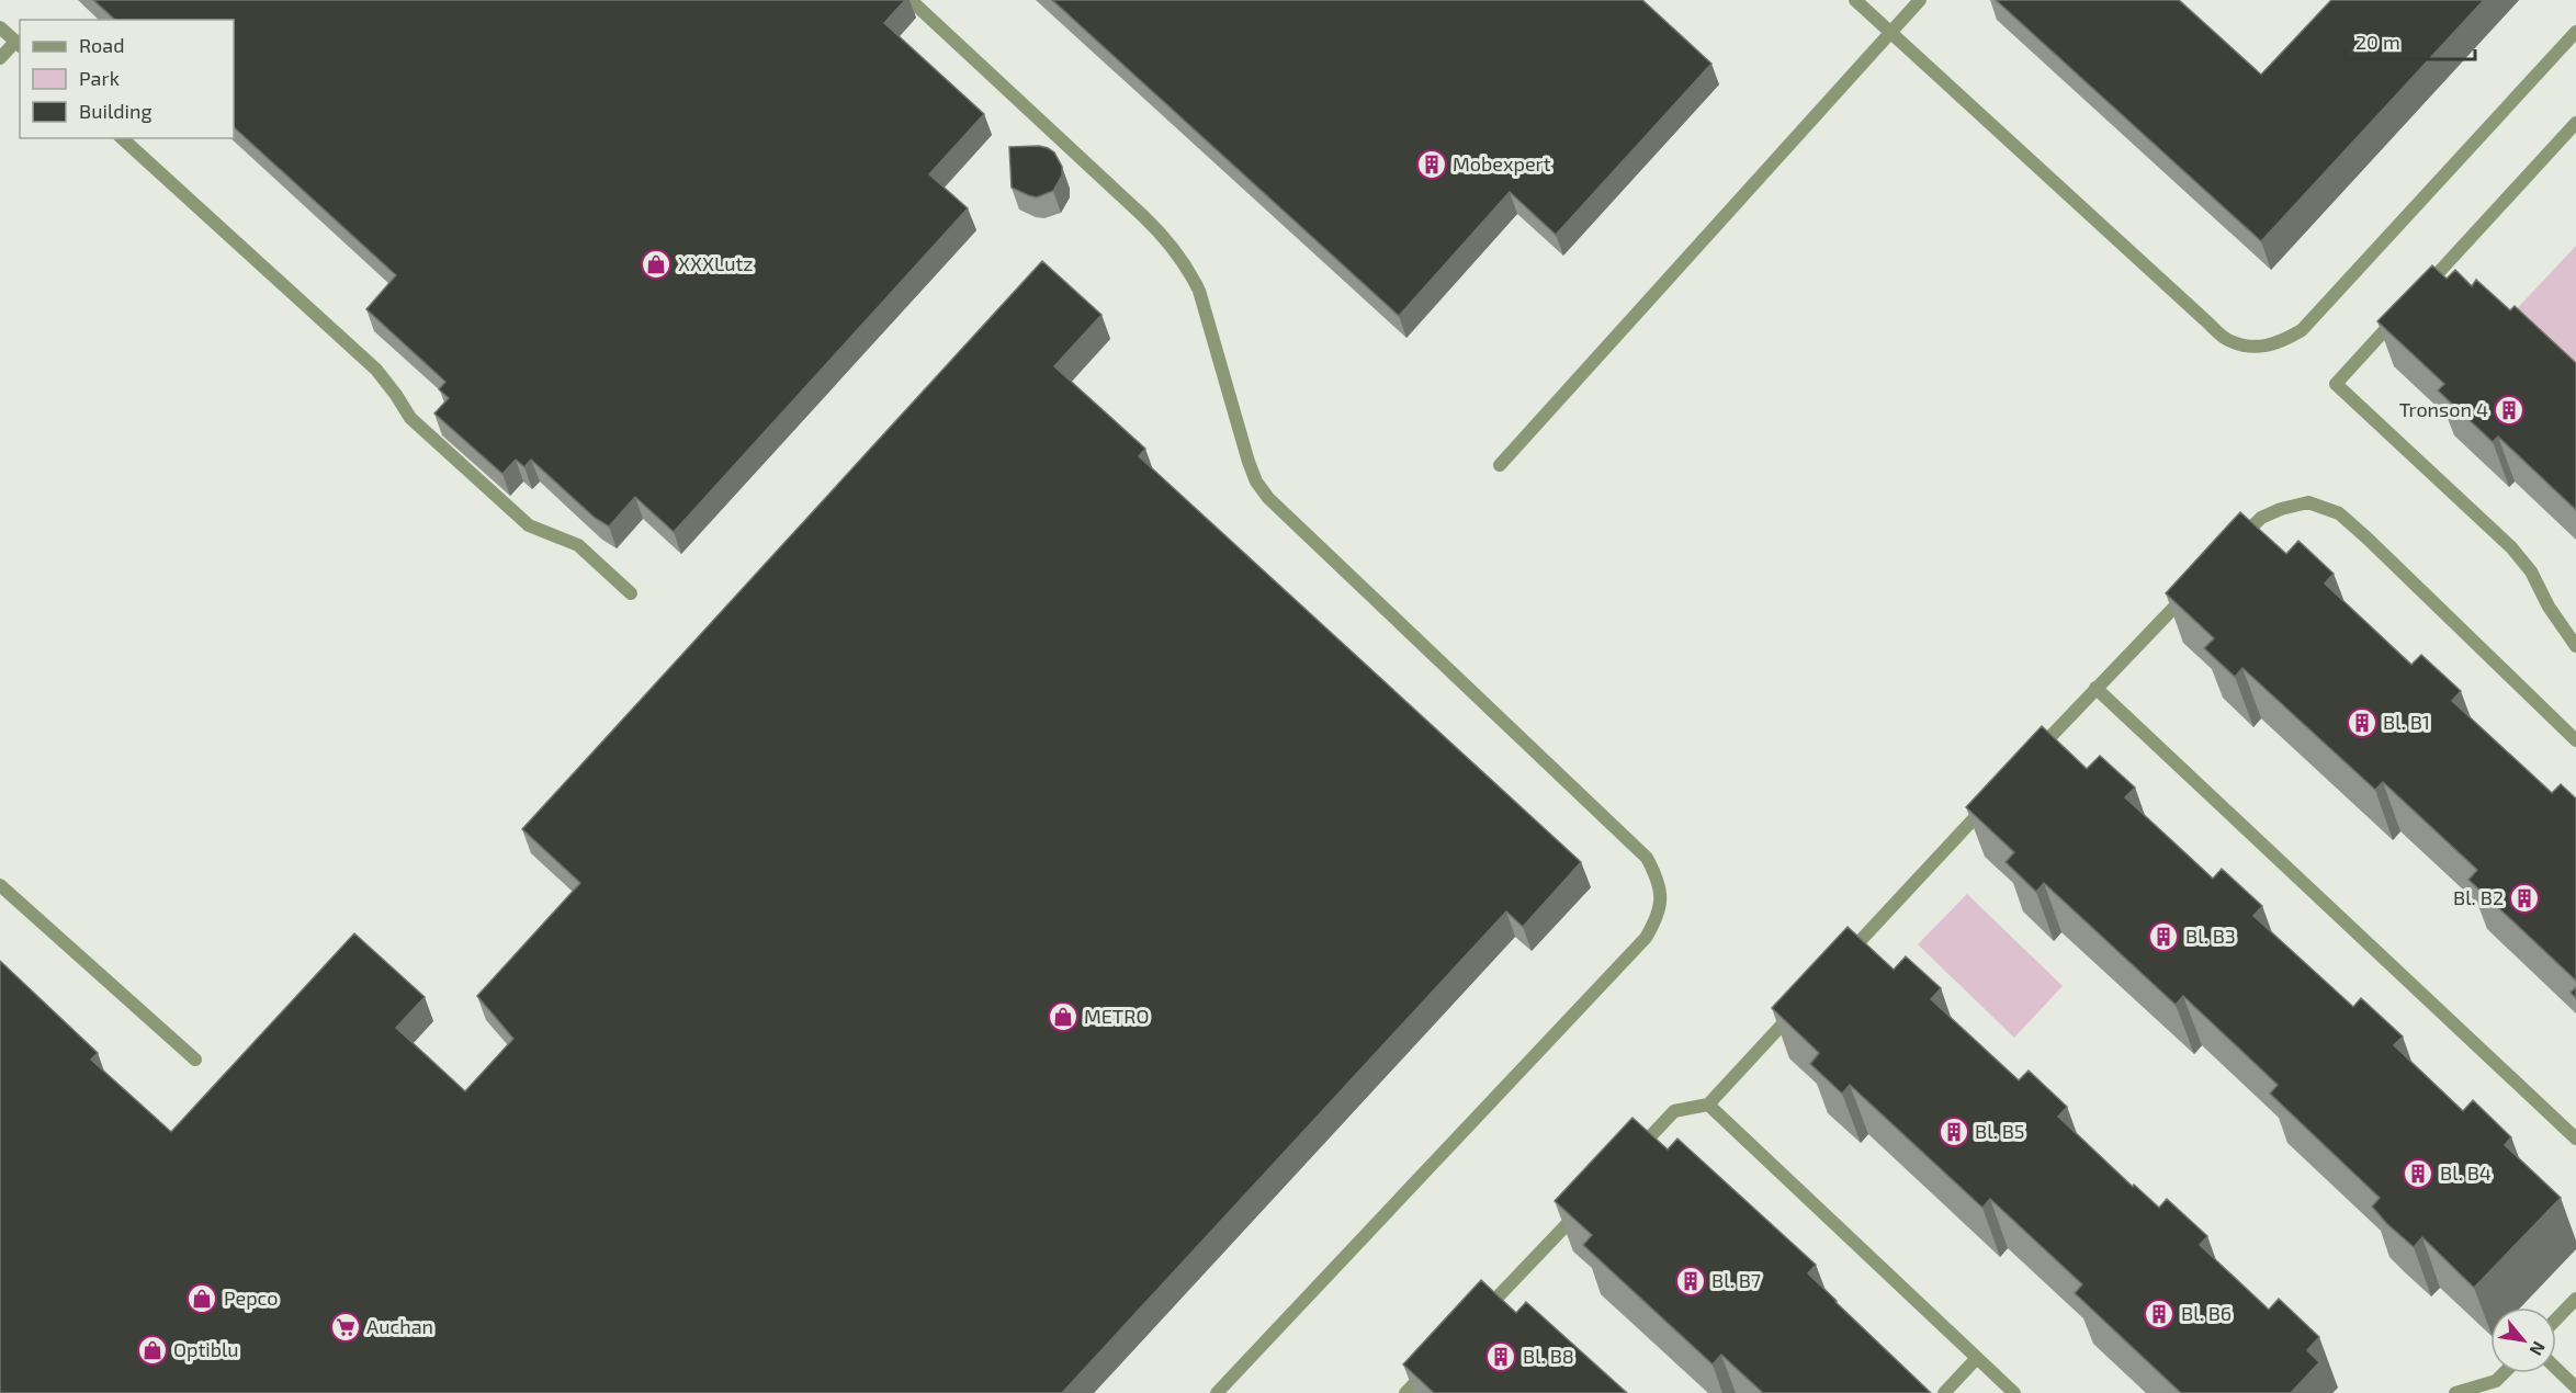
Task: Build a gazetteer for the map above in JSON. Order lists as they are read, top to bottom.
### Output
{
  "places": {
    "building": [
      "Mobexpert",
      "Tronson 4",
      "Bl. B1",
      "Bl. B2",
      "Bl. B3",
      "Bl. B5",
      "Bl. B4",
      "Bl. B7",
      "Bl. B6",
      "Bl. B8"
    ],
    "shop": [
      "XXXLutz",
      "METRO",
      "Pepco",
      "Optiblu"
    ],
    "supermarket": ["Auchan"]
  },
  "legend": ["Road", "Park", "Building"],
  "scale_bar": "20 m",
  "north": "bottom right"
}
